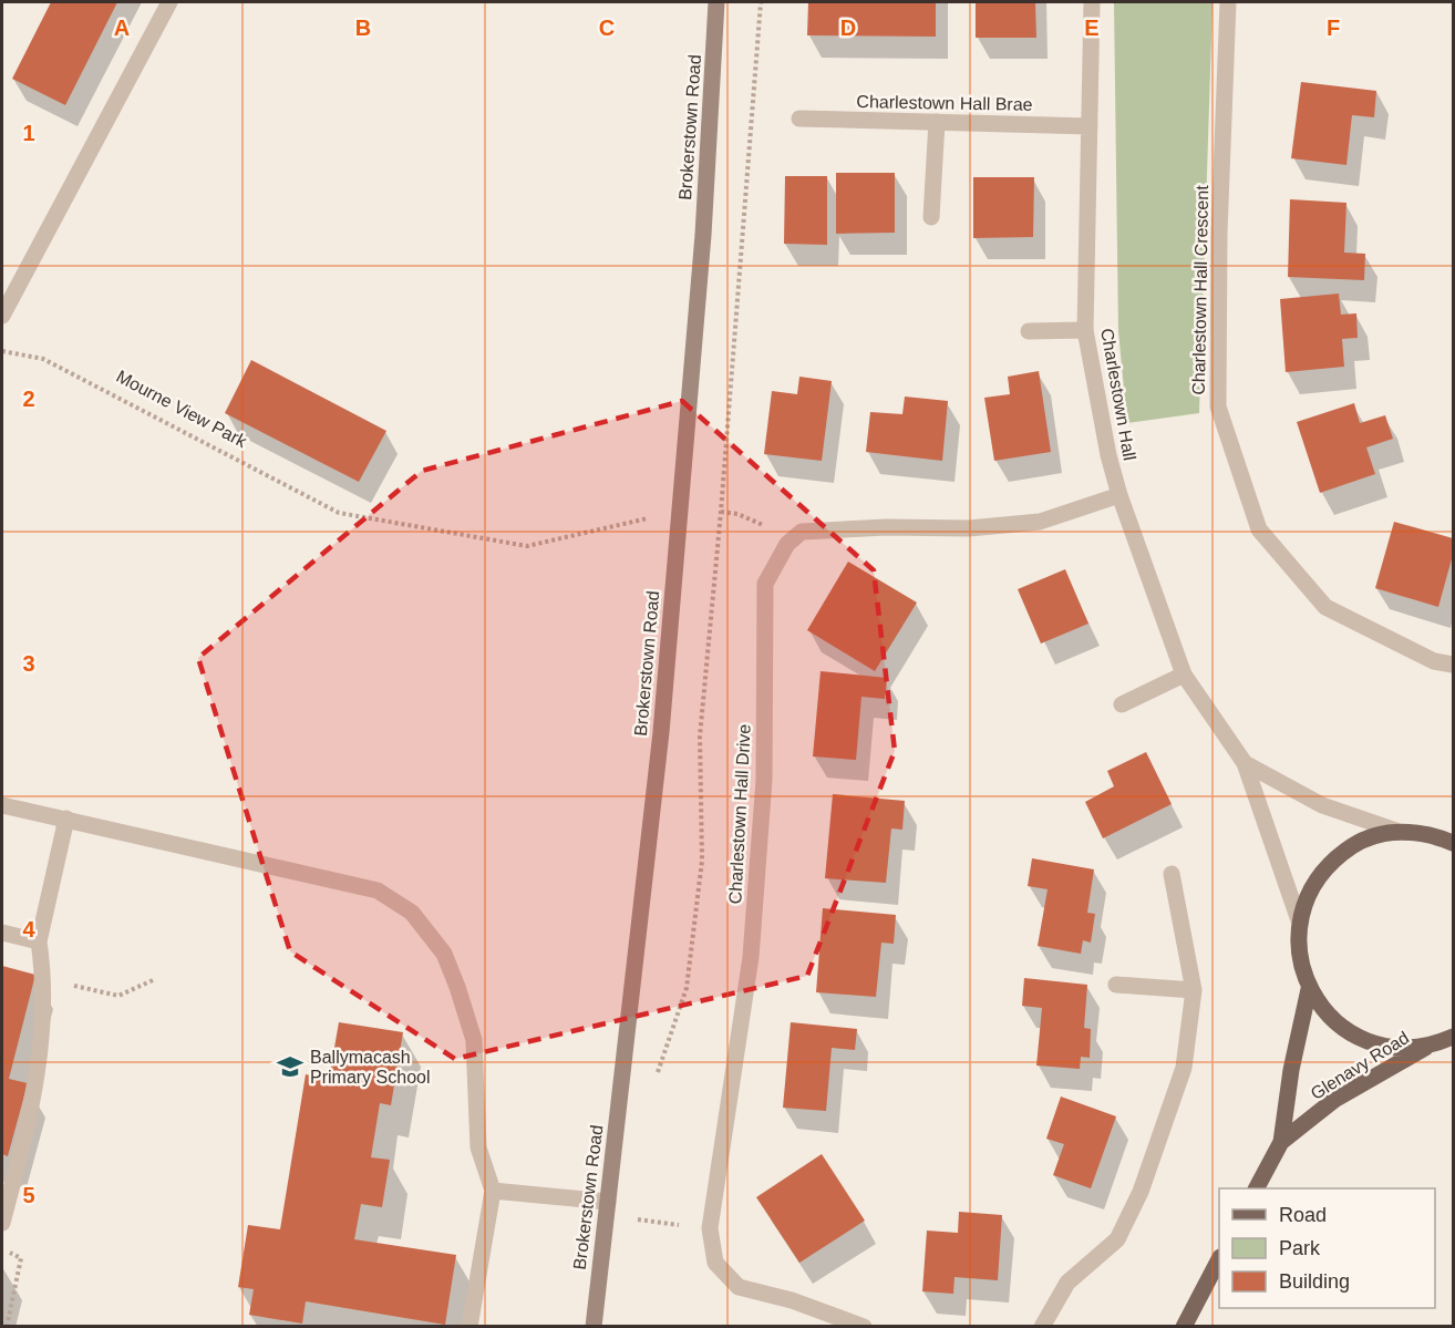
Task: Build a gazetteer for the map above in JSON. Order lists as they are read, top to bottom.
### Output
{
  "streets": {
    "main road": ["Glenavy Road"],
    "street": [
      "Charlestown Hall Brae",
      "Brokerstown Road",
      "Charlestown Hall Crescent",
      "Charlestown Hall",
      "Charlestown Hall Drive"
    ],
    "path": ["Mourne View Park"]
  },
  "crossings": [
    ["Charlestown Hall Brae", "Charlestown Hall"],
    ["Brokerstown Road", "Mourne View Park"]
  ],
  "places": {
    "school or university": ["Ballymacash Primary School"]
  },
  "legend": ["Road", "Park", "Building"],
  "grid": {
    "columns": [
      "A",
      "B",
      "C",
      "D",
      "E",
      "F"
    ],
    "rows": [
      "1",
      "2",
      "3",
      "4",
      "5"
    ]
  }
}
